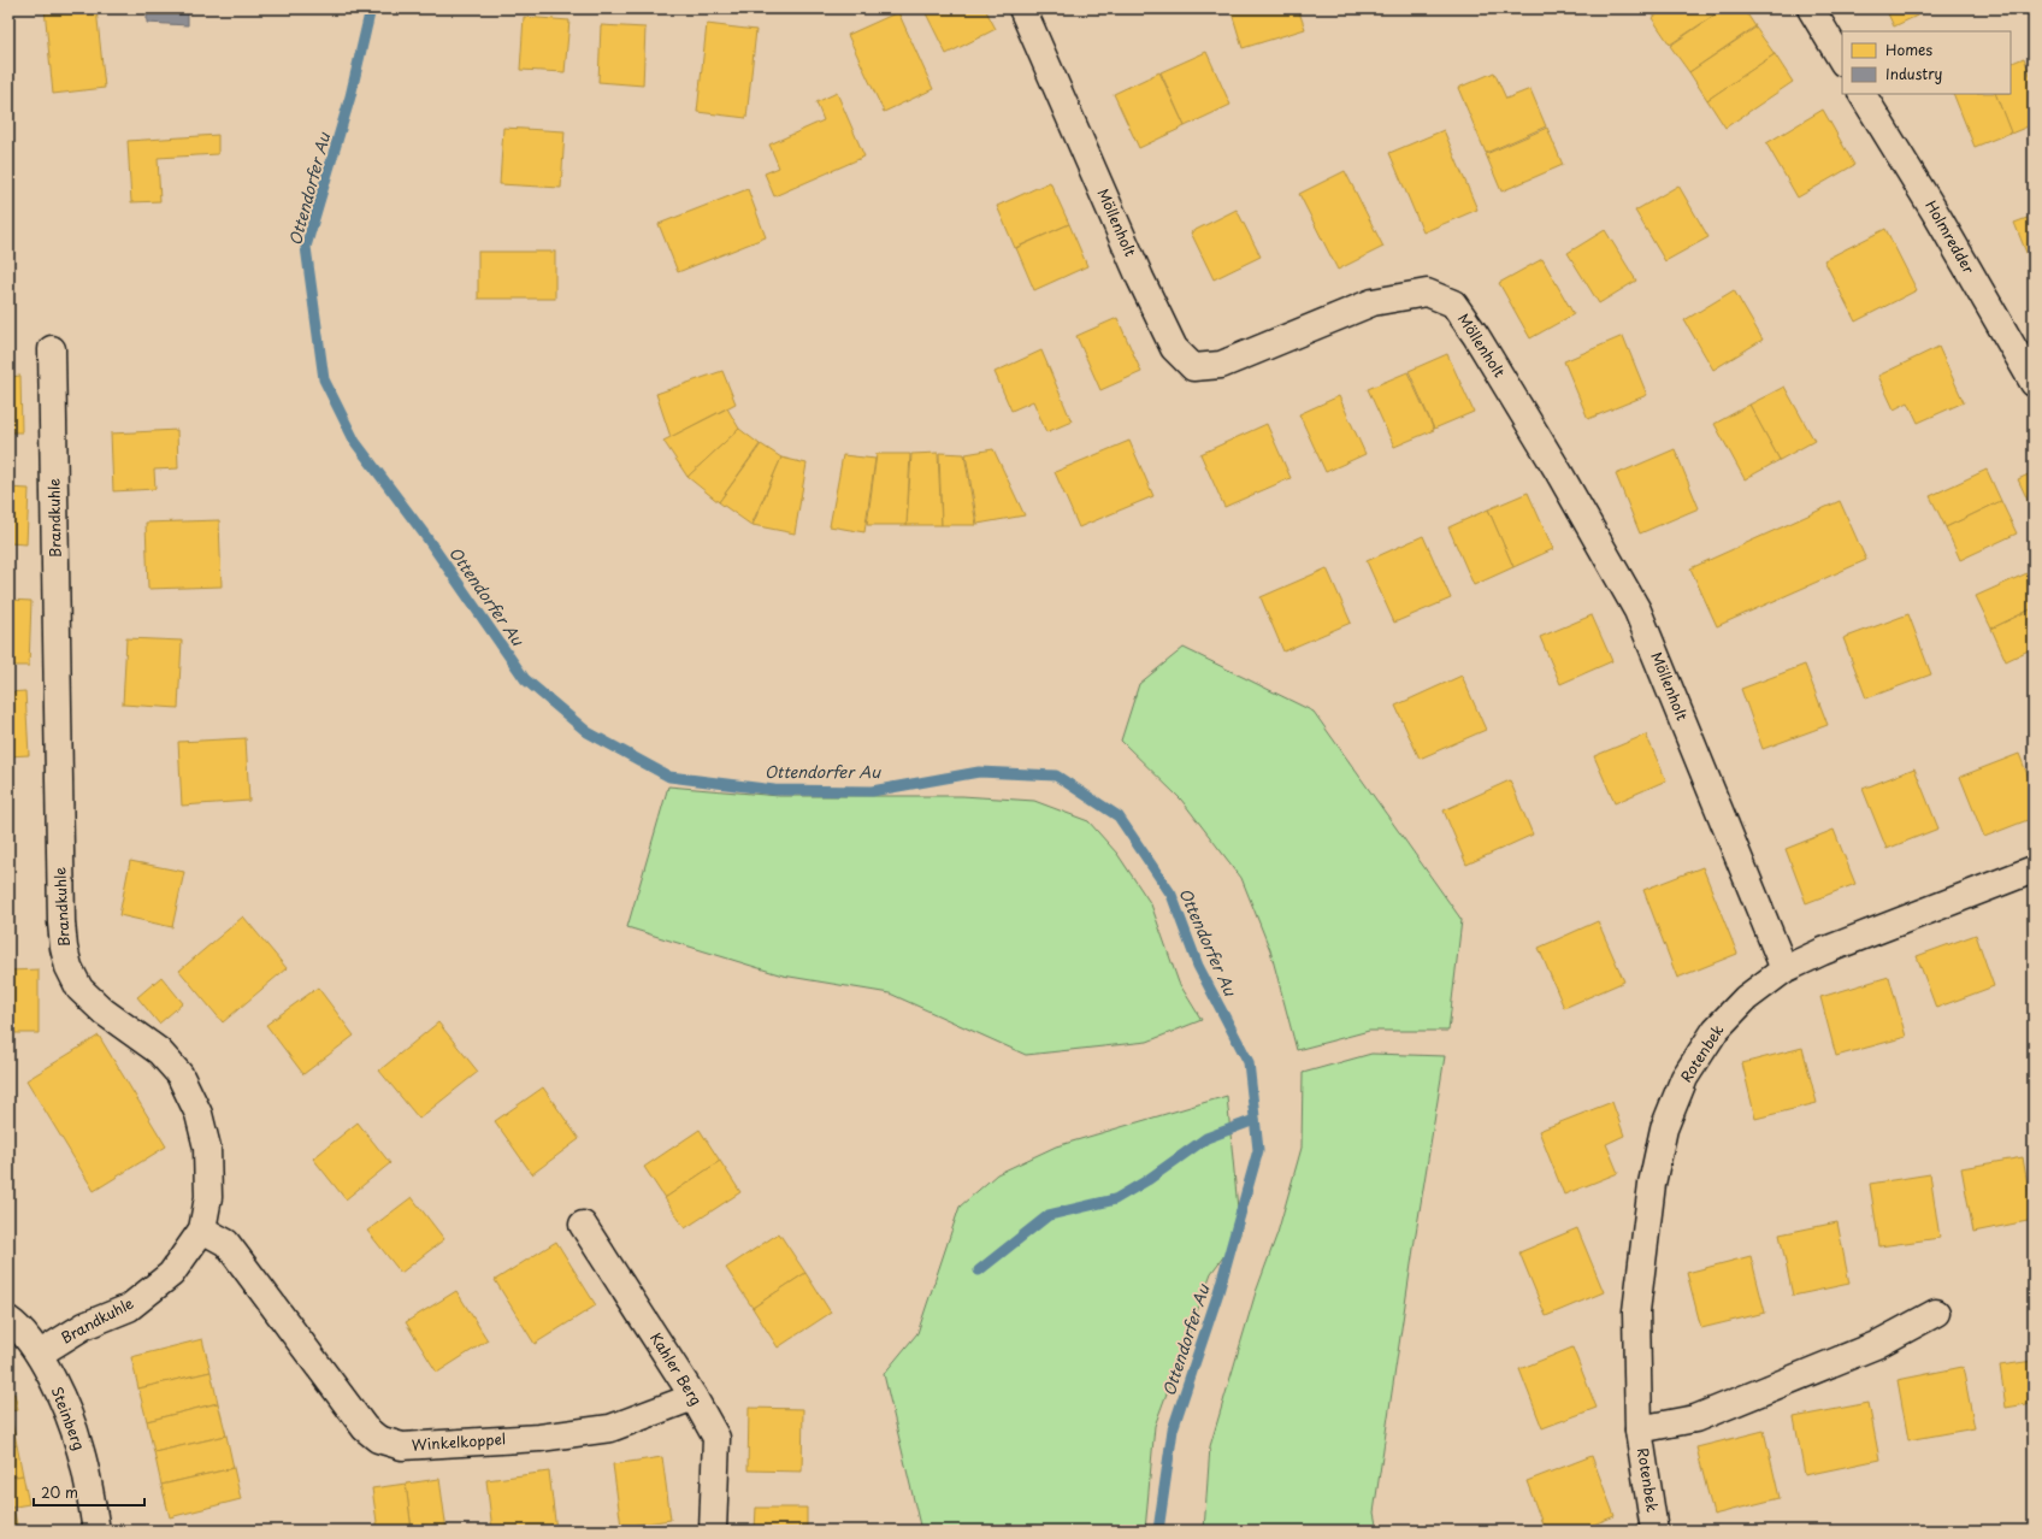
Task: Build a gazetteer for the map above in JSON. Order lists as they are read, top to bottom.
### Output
{
  "streets": {
    "street": [
      "Möllenholt",
      "Holmredder",
      "Brandkuhle",
      "Rotenbek",
      "Kahler Berg",
      "Steinberg",
      "Winkelkoppel"
    ]
  },
  "crossings": [
    ["Möllenholt", "Rotenbek"],
    ["Brandkuhle", "Steinberg"],
    ["Brandkuhle", "Winkelkoppel"],
    ["Kahler Berg", "Winkelkoppel"]
  ],
  "water": ["Ottendorfer Au"],
  "legend": ["Homes", "Industry"],
  "scale_bar": "20 m"
}
